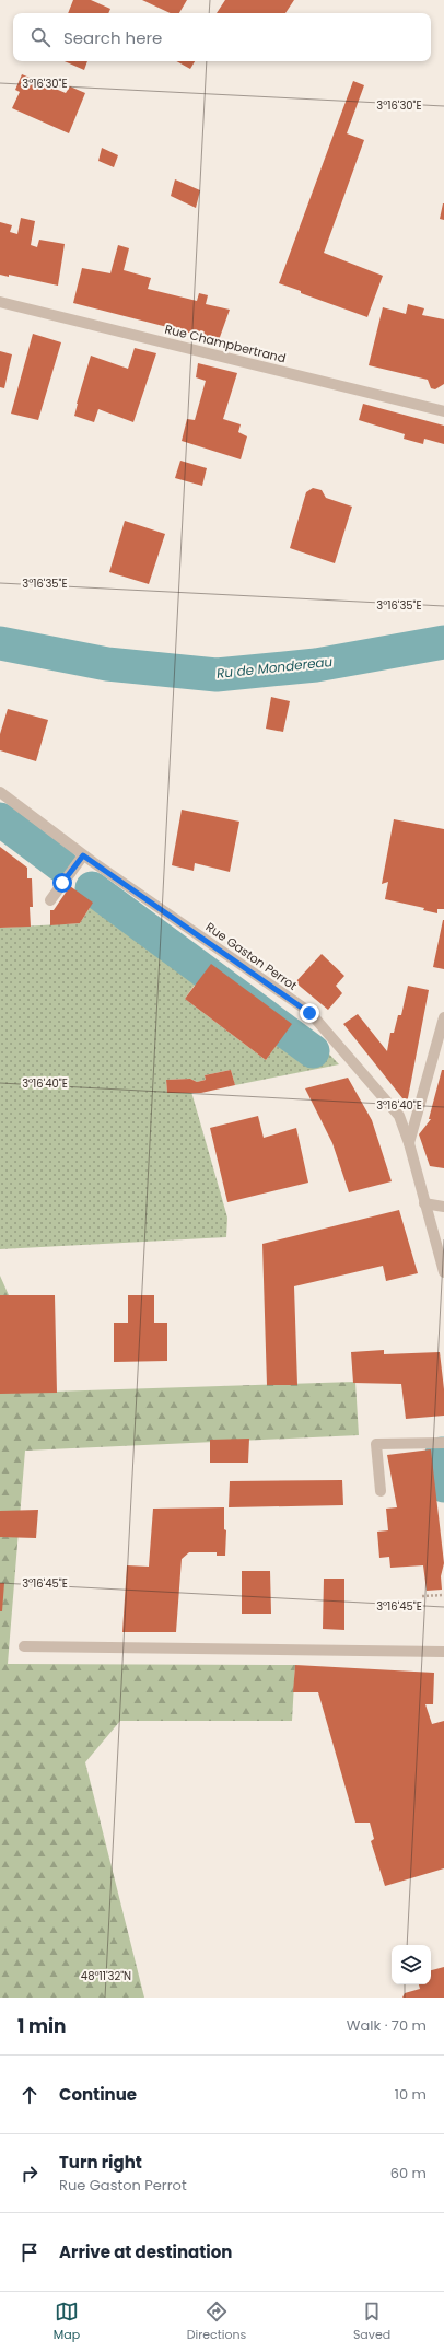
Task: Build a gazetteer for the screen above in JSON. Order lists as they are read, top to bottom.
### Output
{
  "streets": {
    "street": ["Rue Champbertrand", "Rue Gaston Perrot"]
  },
  "water": ["Ru de Mondereau"],
  "page": {
    "search": "Search here",
    "heading": ["1 min", "Walk · 70 m"],
    "list": [
      ["Continue", "10 m"],
      ["Turn right", "Rue Gaston Perrot", "60 m"],
      "Arrive at destination"
    ],
    "nav": ["Map", "Directions", "Saved"]
  },
  "coordinates": [
    "3°16'30\"E",
    "3°16'35\"E",
    "3°16'40\"E",
    "3°16'45\"E",
    "48°11'32\"N"
  ]
}
